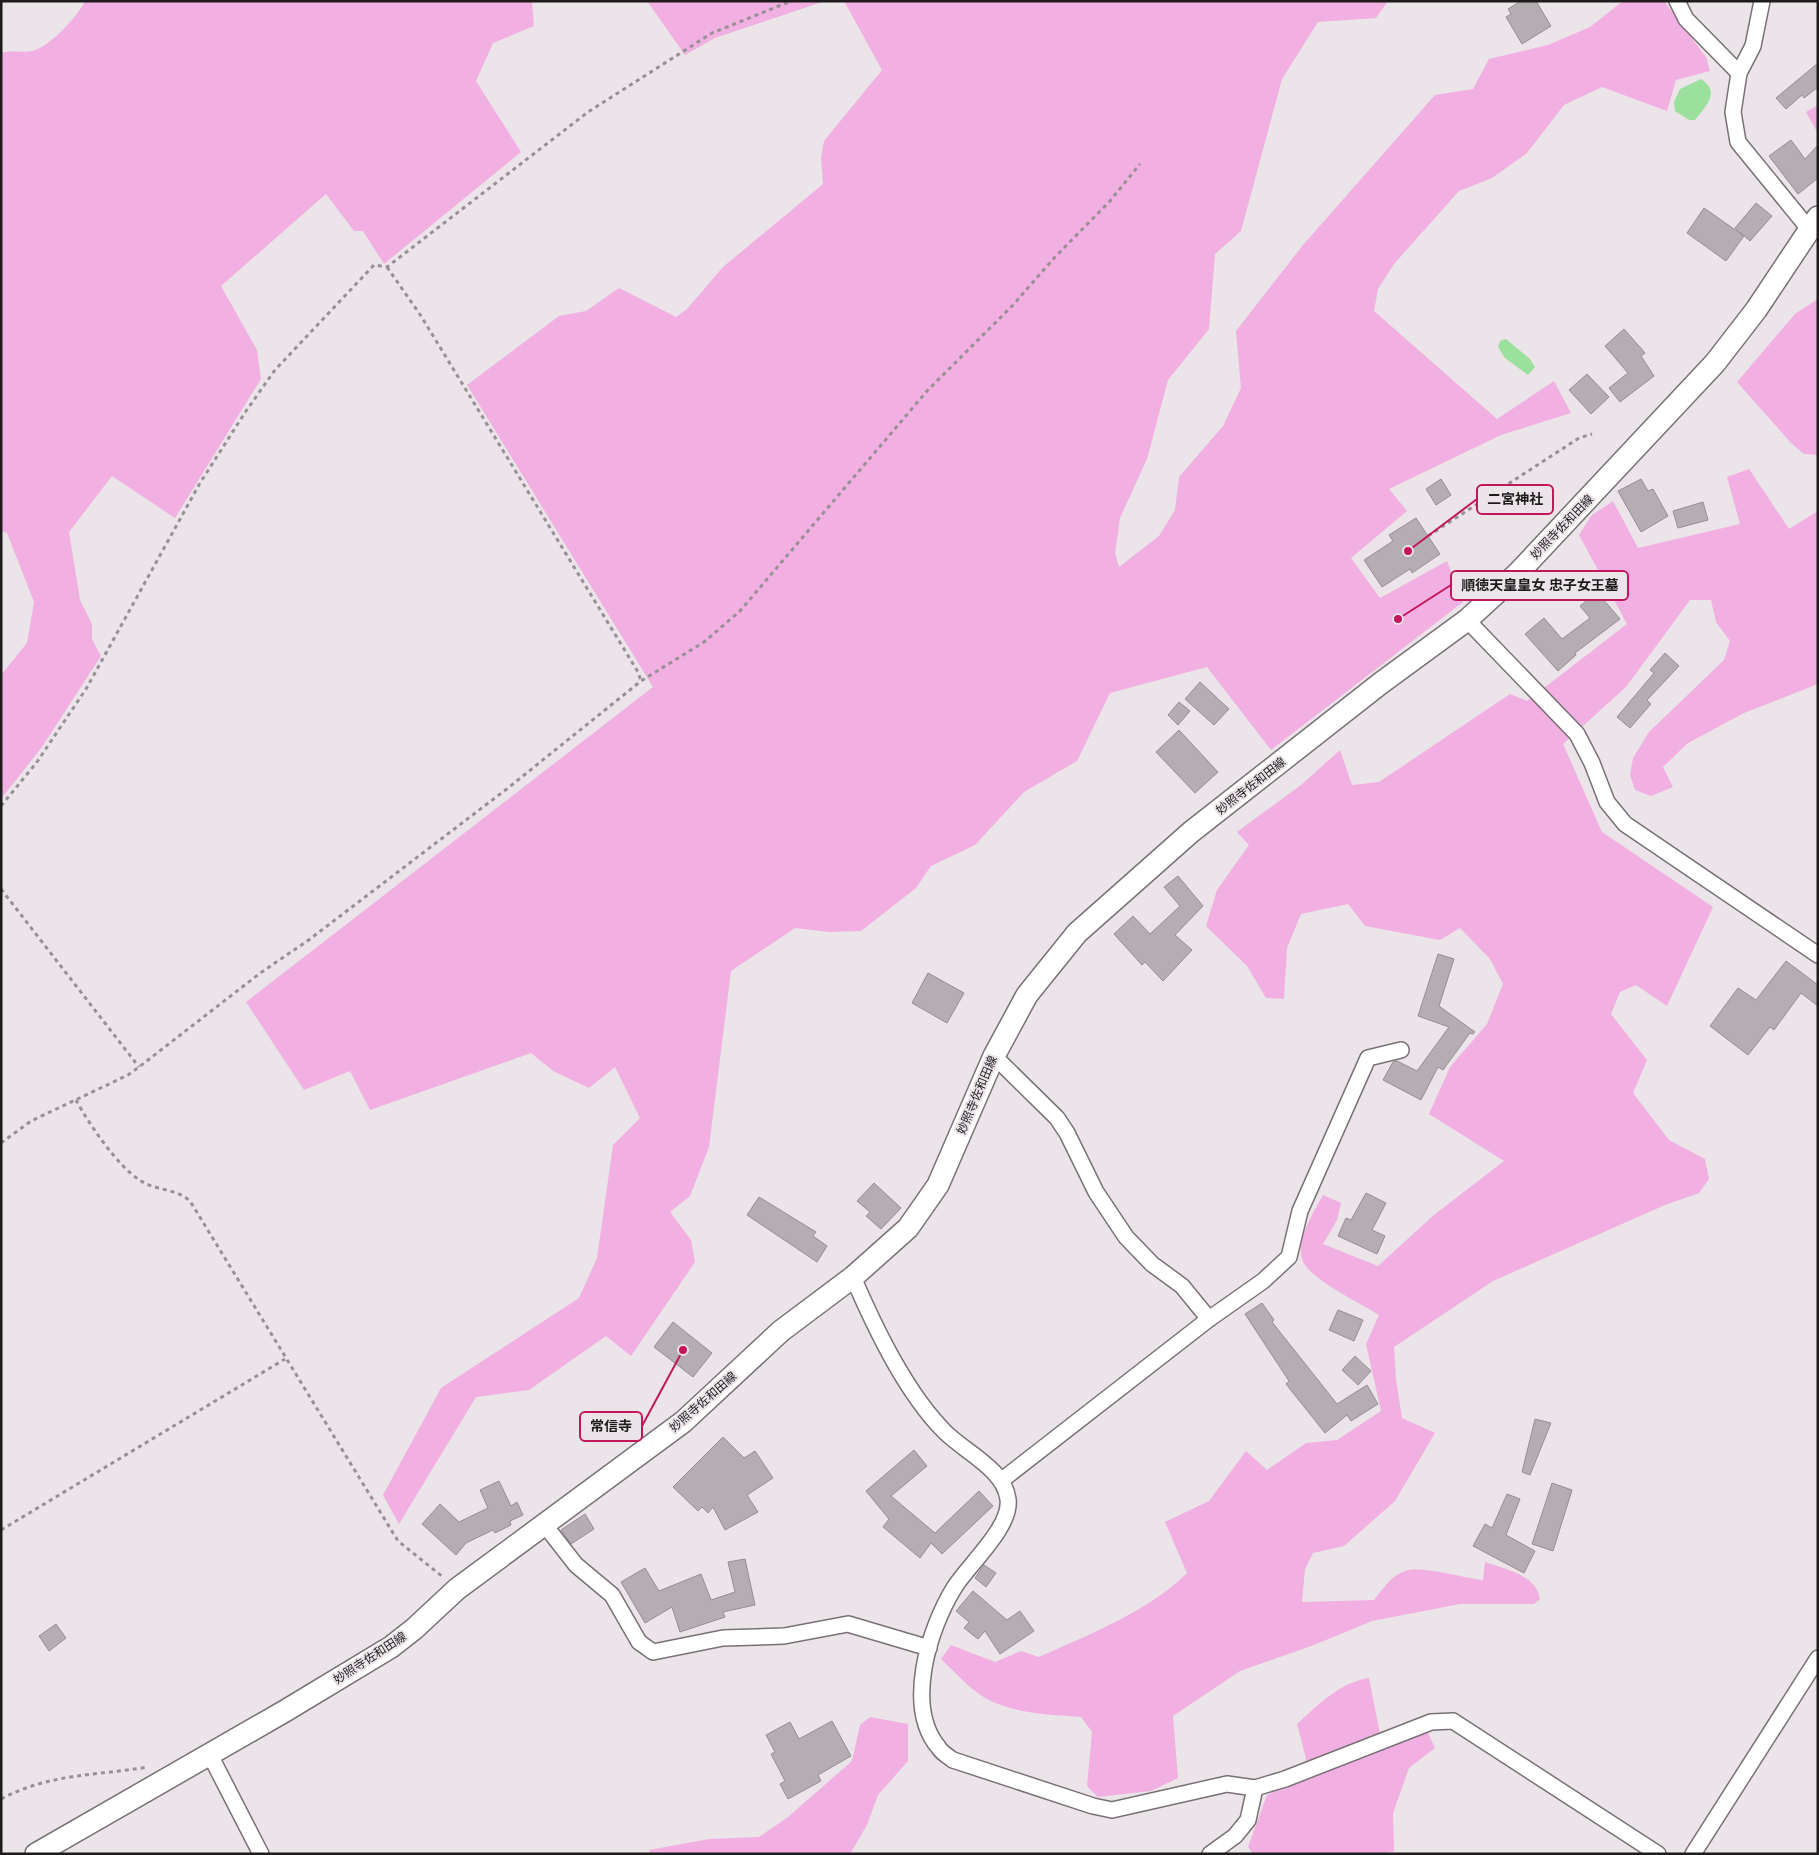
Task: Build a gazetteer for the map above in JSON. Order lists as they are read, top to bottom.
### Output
{
  "streets": {
    "main road": ["妙照寺佐和田線"]
  },
  "places": ["二宮神社", "順徳天皇皇女 忠子女王墓", "常信寺"]
}
